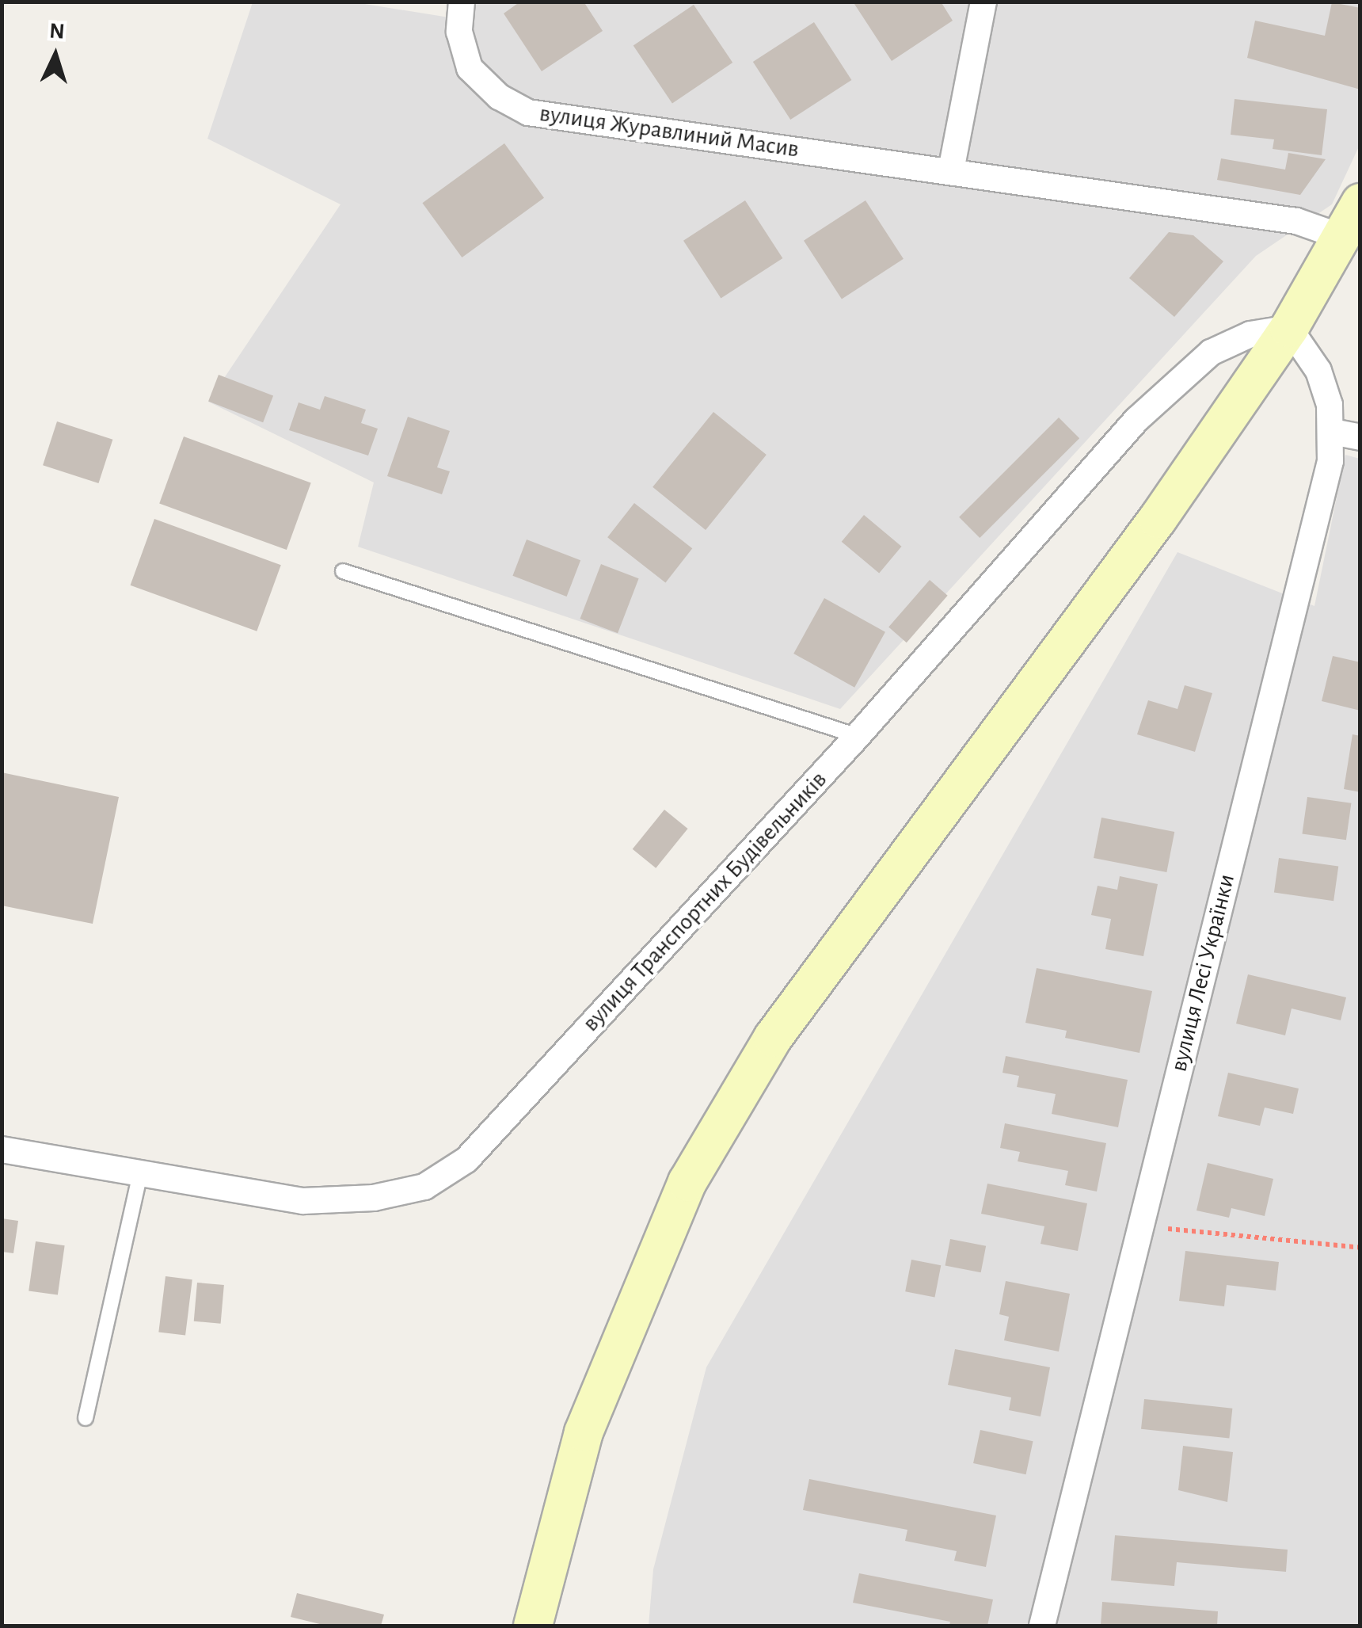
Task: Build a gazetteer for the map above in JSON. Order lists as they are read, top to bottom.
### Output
{
  "streets": {
    "street": ["вулиця Журавлиний Масив", "вулиця Транспортних Будівельників", "вулиця Лесі Українки"]
  },
  "crossings": [
    ["вулиця Транспортних Будівельників", "вулиця Лесі Українки"]
  ],
  "north": "top"
}
